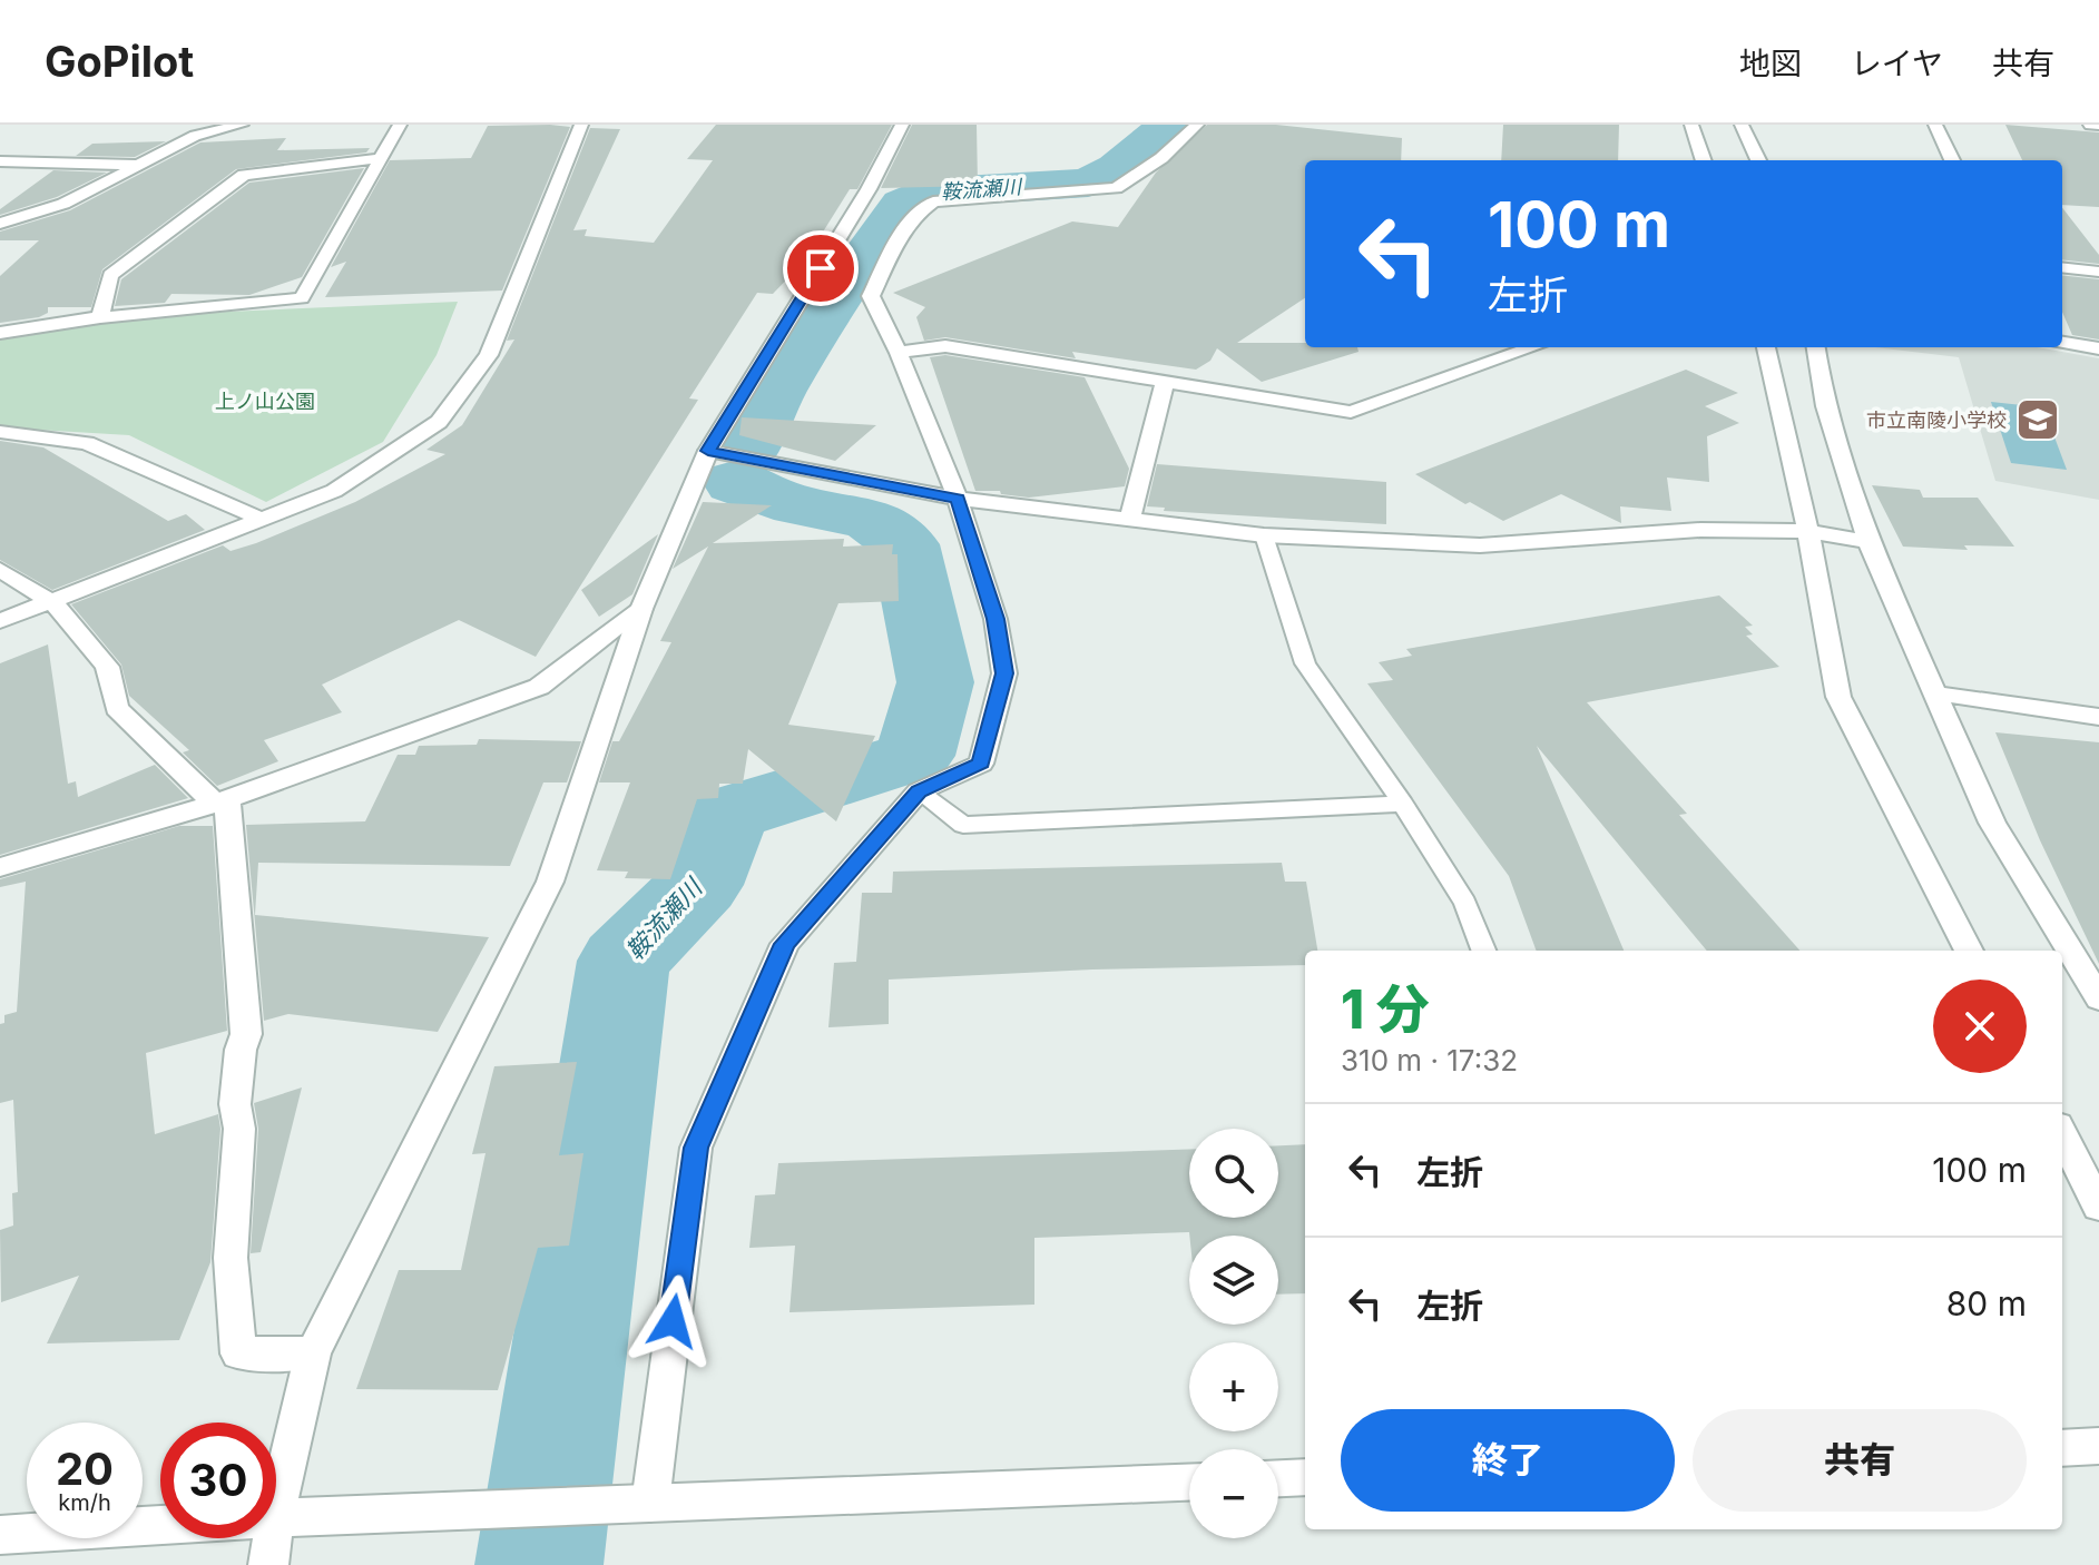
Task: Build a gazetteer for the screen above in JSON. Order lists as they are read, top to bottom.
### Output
{
  "water": ["鞍流瀬川"],
  "parks": ["上ノ山公園"],
  "places": {
    "school or university": ["市立南陵小学校"]
  },
  "page": {
    "header": "GoPilot",
    "nav": ["地図", "レイヤ", "共有"],
    "turn": ["100 m", "左折"],
    "heading": ["1 分", "310 m · 17:32"],
    "list": [
      {
        "name": "左折",
        "value": "100 m"
      },
      {
        "name": "左折",
        "value": "80 m"
      }
    ],
    "map_buttons": ["+", "−"],
    "buttons": ["終了", "共有"],
    "speed": "20 km/h",
    "limit": "30"
  }
}
